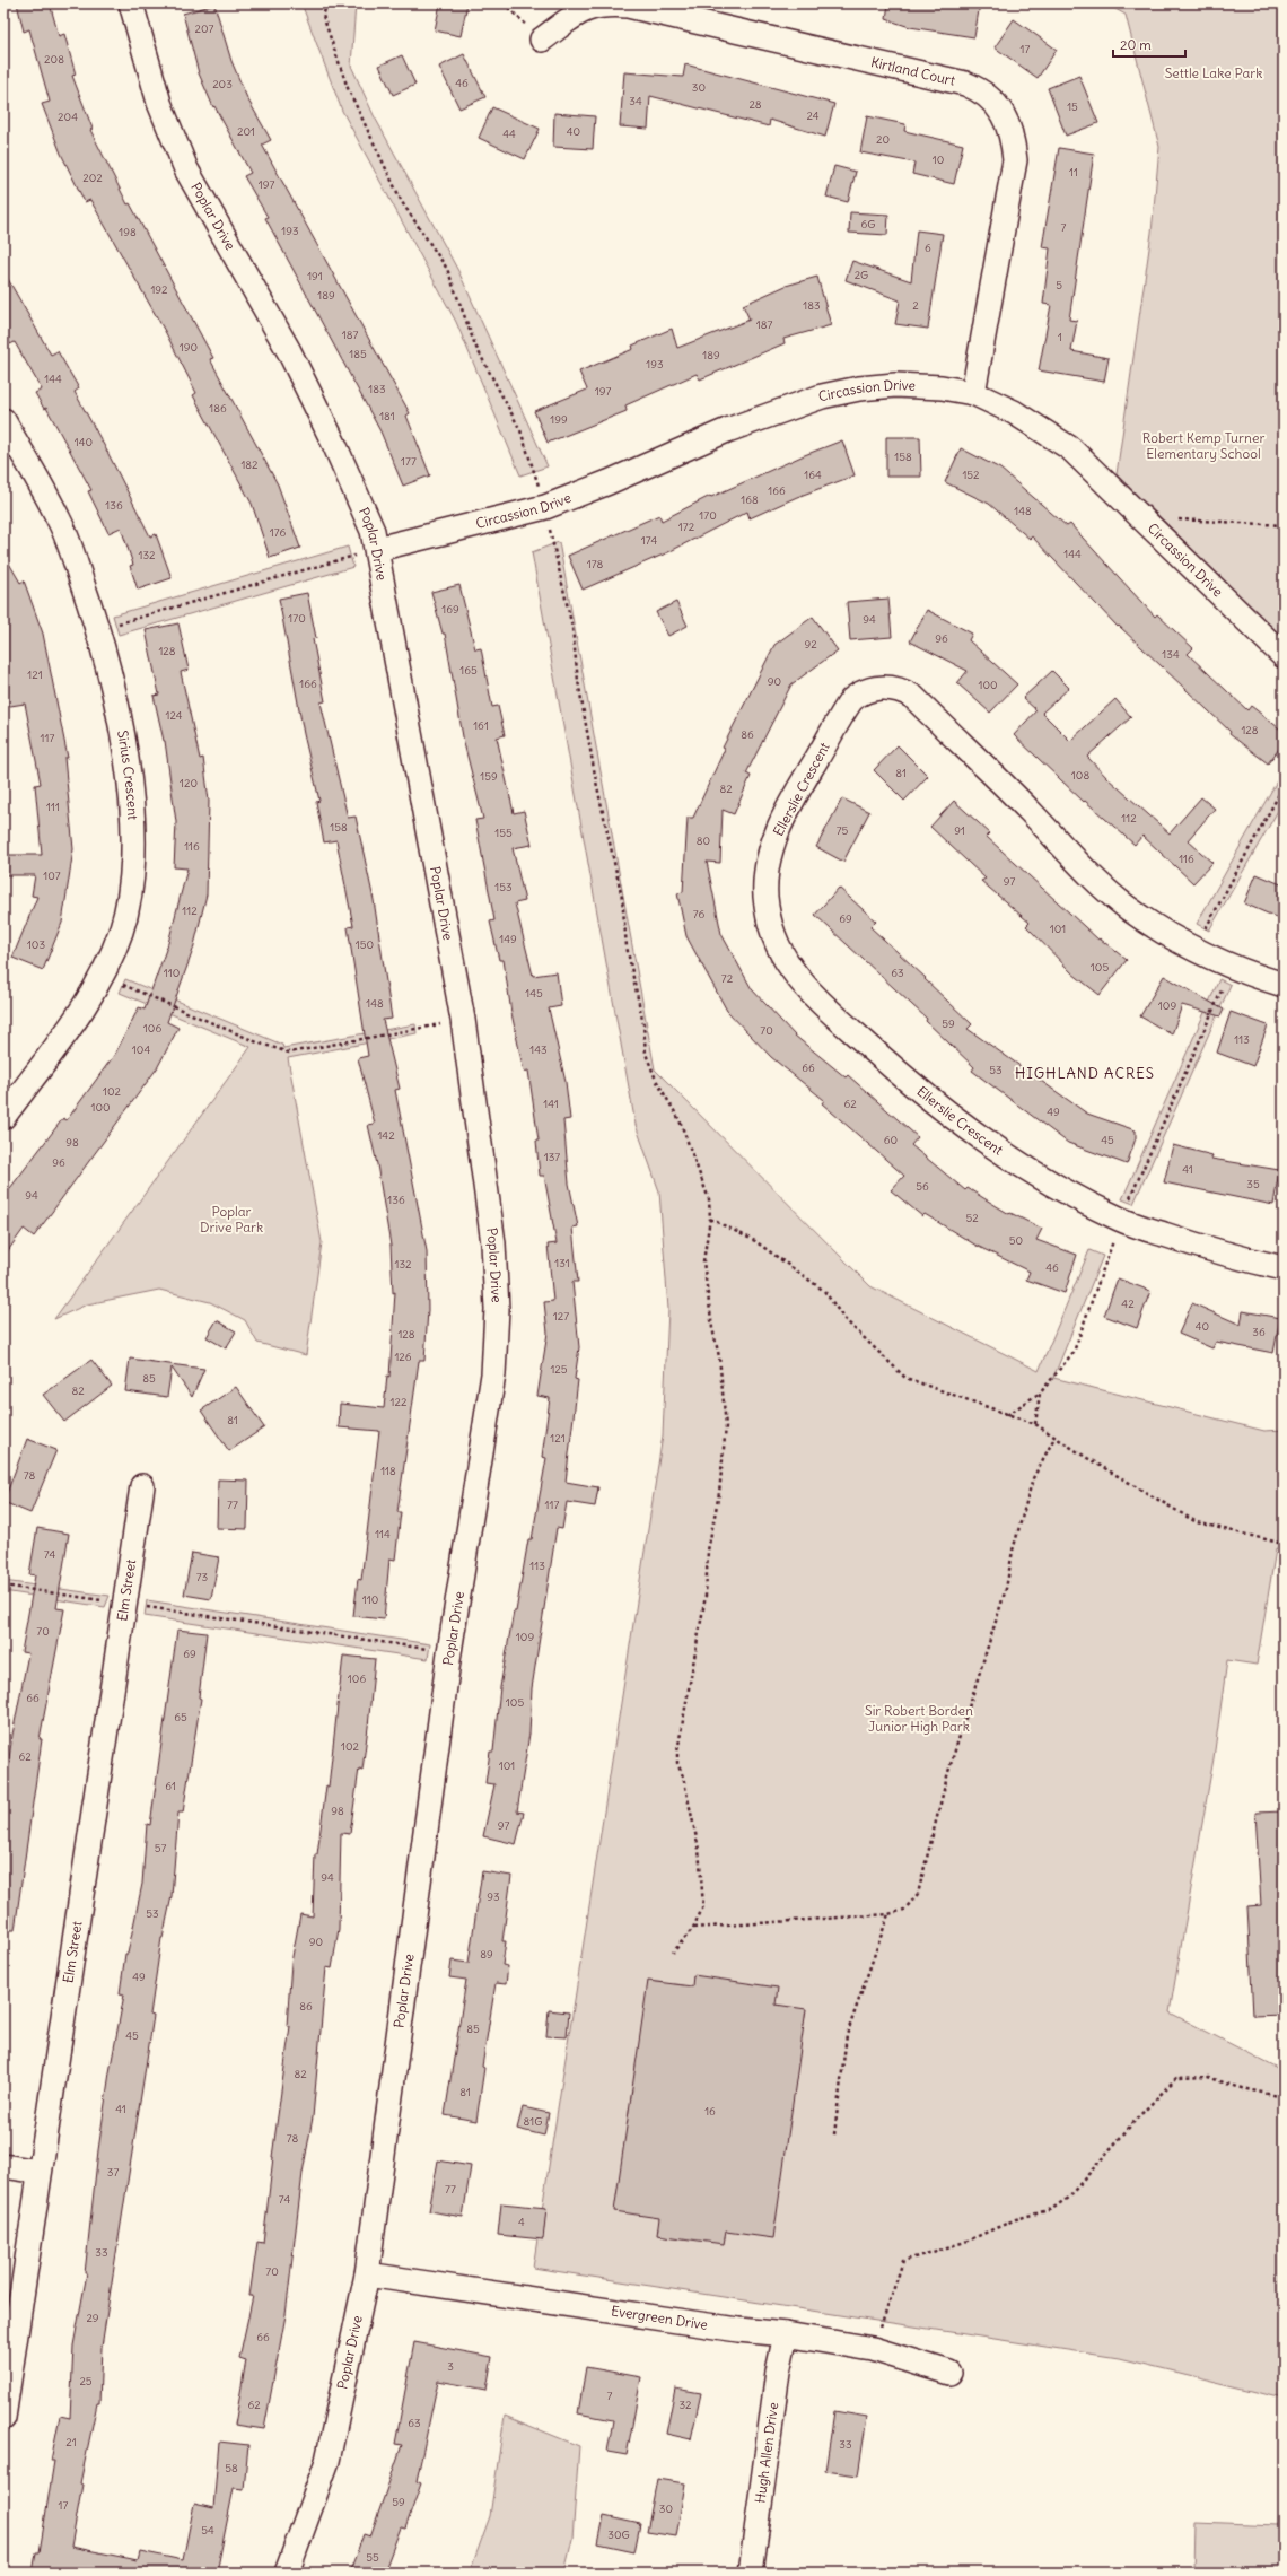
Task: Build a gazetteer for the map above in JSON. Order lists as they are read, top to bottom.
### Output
{
  "streets": {
    "street": [
      "Kirtland Court",
      "Poplar Drive",
      "Circassion Drive",
      "Sirius Crescent",
      "Ellerslie Crescent",
      "Elm Street",
      "Evergreen Drive",
      "Hugh Allen Drive"
    ]
  },
  "crossings": [
    ["Kirtland Court", "Circassion Drive"],
    ["Poplar Drive", "Circassion Drive"],
    ["Poplar Drive", "Evergreen Drive"],
    ["Evergreen Drive", "Hugh Allen Drive"]
  ],
  "districts": ["HIGHLAND ACRES"],
  "parks": [
    "Settle Lake Park",
    "Robert Kemp Turner Elementary School",
    "Poplar Drive Park",
    "Sir Robert Borden Junior High Park"
  ],
  "house_numbers": [
    "207",
    "17",
    "208",
    "46",
    "203",
    "30",
    "34",
    "28",
    "15",
    "24",
    "204",
    "201",
    "40",
    "44",
    "20",
    "10",
    "11",
    "202",
    "197",
    "6G",
    "7",
    "193",
    "198",
    "6",
    "2G",
    "191",
    "5",
    "192",
    "189",
    "183",
    "2",
    "187",
    "187",
    "1",
    "190",
    "185",
    "189",
    "193",
    "144",
    "183",
    "197",
    "186",
    "181",
    "199",
    "140",
    "158",
    "177",
    "182",
    "164",
    "152",
    "166",
    "168",
    "136",
    "148",
    "170",
    "172",
    "176",
    "174",
    "144",
    "132",
    "178",
    "169",
    "170",
    "94",
    "96",
    "92",
    "128",
    "134",
    "165",
    "121",
    "90",
    "166",
    "100",
    "124",
    "161",
    "128",
    "86",
    "117",
    "81",
    "108",
    "159",
    "120",
    "82",
    "111",
    "112",
    "158",
    "75",
    "91",
    "155",
    "80",
    "116",
    "116",
    "107",
    "97",
    "153",
    "112",
    "76",
    "69",
    "101",
    "149",
    "103",
    "150",
    "105",
    "110",
    "63",
    "72",
    "145",
    "148",
    "109",
    "59",
    "106",
    "70",
    "113",
    "104",
    "143",
    "66",
    "53",
    "102",
    "141",
    "62",
    "100",
    "49",
    "142",
    "60",
    "45",
    "98",
    "137",
    "96",
    "41",
    "35",
    "56",
    "94",
    "136",
    "52",
    "50",
    "131",
    "132",
    "46",
    "42",
    "127",
    "40",
    "36",
    "128",
    "126",
    "125",
    "85",
    "82",
    "122",
    "81",
    "121",
    "118",
    "78",
    "77",
    "117",
    "114",
    "74",
    "113",
    "73",
    "110",
    "70",
    "109",
    "69",
    "106",
    "66",
    "105",
    "65",
    "102",
    "62",
    "101",
    "61",
    "98",
    "97",
    "57",
    "94",
    "93",
    "53",
    "90",
    "89",
    "49",
    "86",
    "85",
    "45",
    "82",
    "81",
    "41",
    "16",
    "81G",
    "78",
    "37",
    "77",
    "74",
    "4",
    "33",
    "70",
    "29",
    "66",
    "3",
    "25",
    "7",
    "62",
    "32",
    "63",
    "21",
    "33",
    "58",
    "59",
    "17",
    "30",
    "54",
    "30G",
    "55"
  ],
  "scale_bar": "20 m"
}
